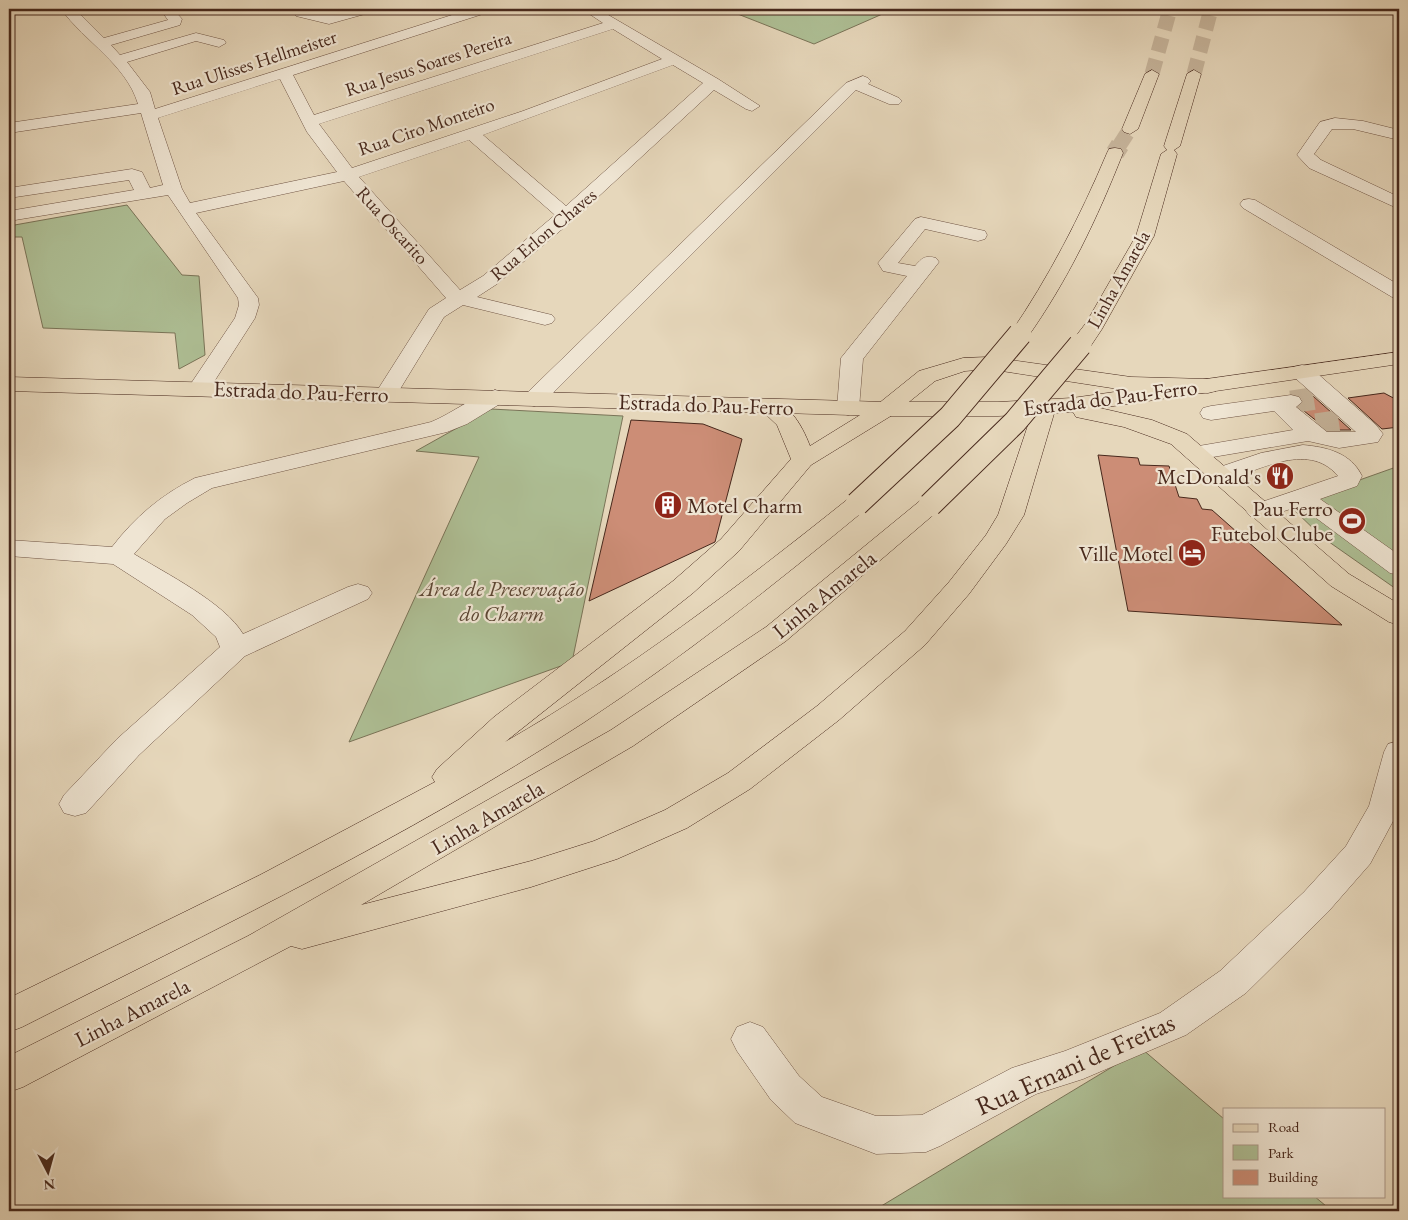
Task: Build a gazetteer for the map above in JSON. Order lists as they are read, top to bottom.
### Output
{
  "streets": {
    "main road": ["Linha Amarela", "Estrada do Pau-Ferro"],
    "street": [
      "Rua Ulisses Hellmeister",
      "Rua Jesus Soares Pereira",
      "Rua Ciro Monteiro",
      "Rua Oscarito",
      "Rua Erlon Chaves",
      "Rua Ernani de Freitas"
    ]
  },
  "crossings": [
    ["Rua Ulisses Hellmeister", "Rua Oscarito"],
    ["Rua Jesus Soares Pereira", "Rua Oscarito"],
    ["Rua Ciro Monteiro", "Rua Oscarito"],
    ["Rua Oscarito", "Rua Erlon Chaves"],
    ["Rua Erlon Chaves", "Estrada do Pau-Ferro"]
  ],
  "parks": ["Área de Preservação do Charm"],
  "places": {
    "restaurant": ["McDonald's"],
    "building": ["Motel Charm"],
    "sports": ["Pau Ferro Futebol Clube"],
    "hotel": ["Ville Motel"]
  },
  "legend": ["Road", "Park", "Building"],
  "north": "bottom"
}
